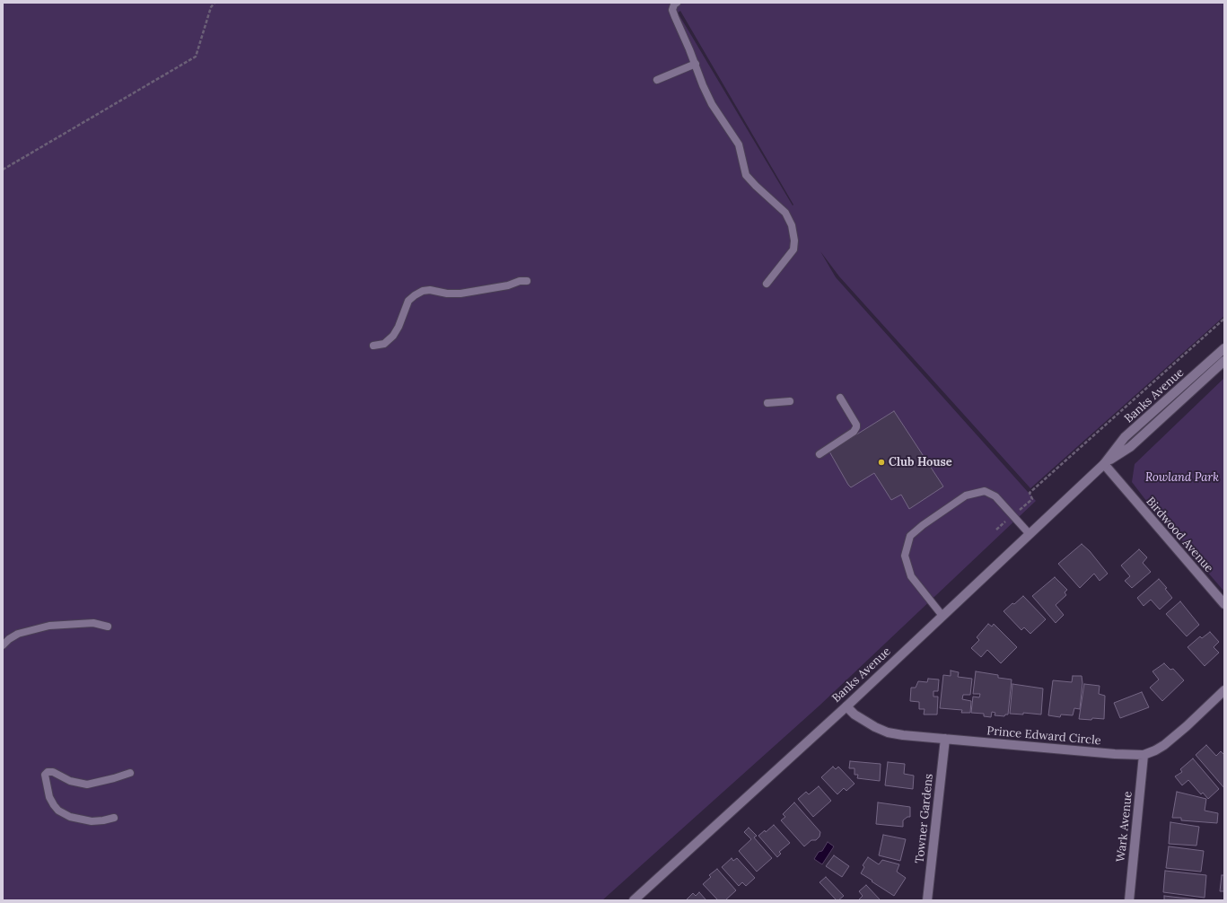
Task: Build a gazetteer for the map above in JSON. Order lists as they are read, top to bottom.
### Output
{
  "streets": {
    "street": [
      "Banks Avenue",
      "Birdwood Avenue",
      "Prince Edward Circle",
      "Towner Gardens",
      "Wark Avenue"
    ]
  },
  "crossings": [
    ["Banks Avenue", "Birdwood Avenue"],
    ["Banks Avenue", "Prince Edward Circle"],
    ["Prince Edward Circle", "Towner Gardens"],
    ["Prince Edward Circle", "Wark Avenue"]
  ],
  "parks": ["Rowland Park"],
  "places": ["Club House"]
}
